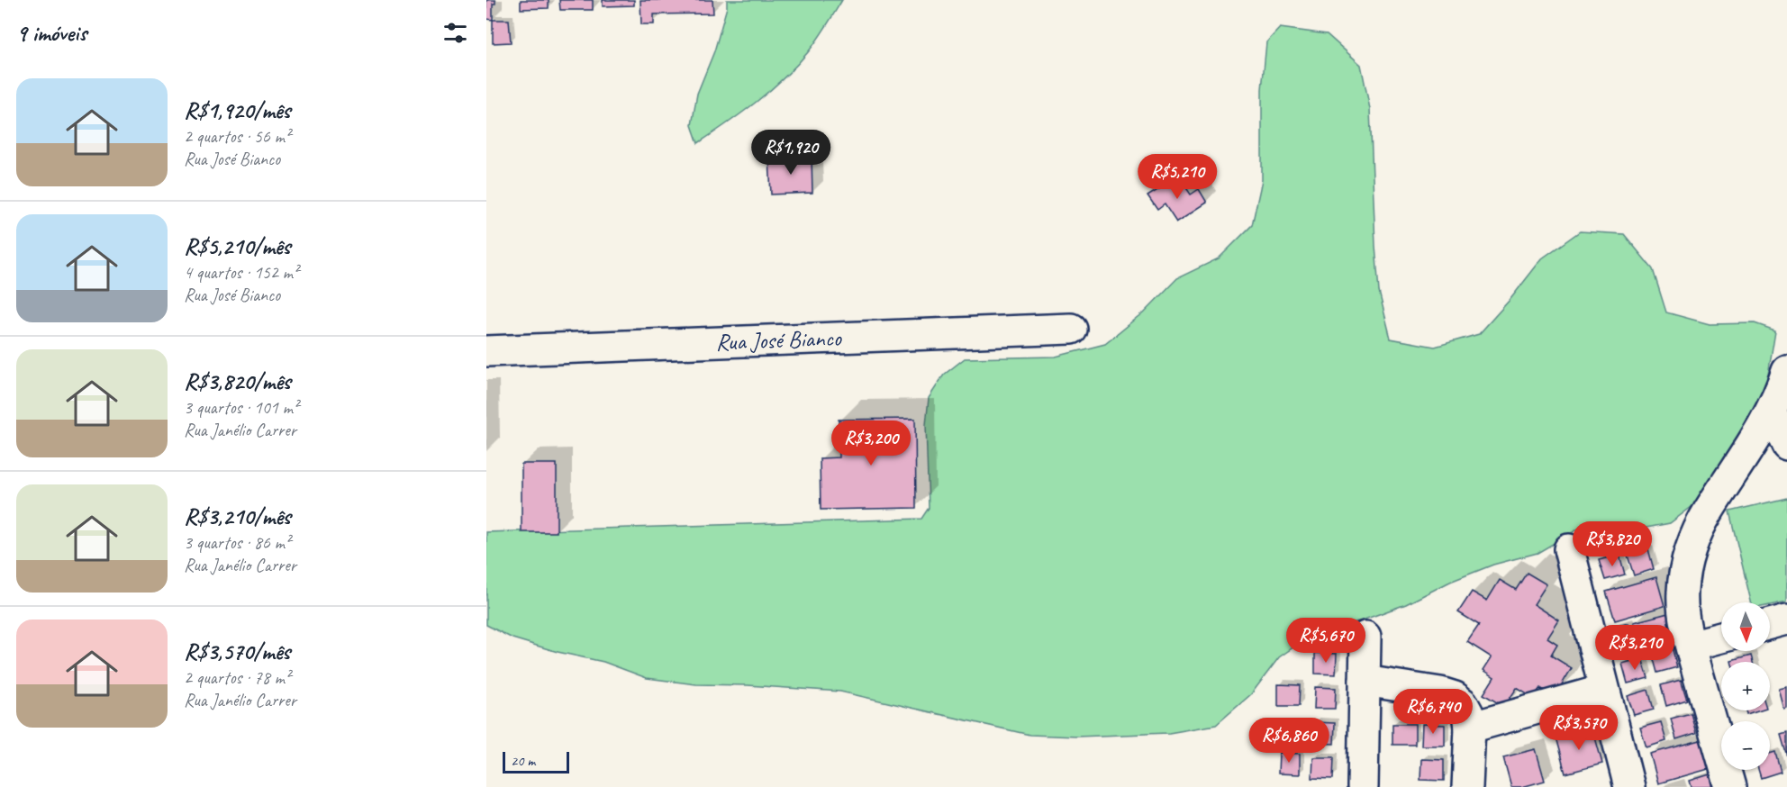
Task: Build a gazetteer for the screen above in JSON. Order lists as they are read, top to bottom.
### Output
{
  "streets": {
    "street": ["Rua José Bianco"]
  },
  "scale_bar": "20 m",
  "north": "bottom",
  "page": {
    "heading": "9 imóveis",
    "list": [
      {
        "name": "R$1,920/mês",
        "note": "2 quartos · 56 m² · Rua José Bianco"
      },
      {
        "name": "R$5,210/mês",
        "note": "4 quartos · 152 m² · Rua José Bianco"
      },
      {
        "name": "R$3,820/mês",
        "note": "3 quartos · 101 m² · Rua Janélio Carrer"
      },
      {
        "name": "R$3,210/mês",
        "note": "3 quartos · 86 m² · Rua Janélio Carrer"
      },
      {
        "name": "R$3,570/mês",
        "note": "2 quartos · 78 m² · Rua Janélio Carrer"
      }
    ],
    "price": [
      "R$1,920",
      "R$5,210",
      "R$3,200",
      "R$3,820",
      "R$5,670",
      "R$3,210",
      "R$6,740",
      "R$3,570",
      "R$6,860"
    ],
    "map_buttons": ["+", "−"],
    "scale": "20 m"
  }
}
